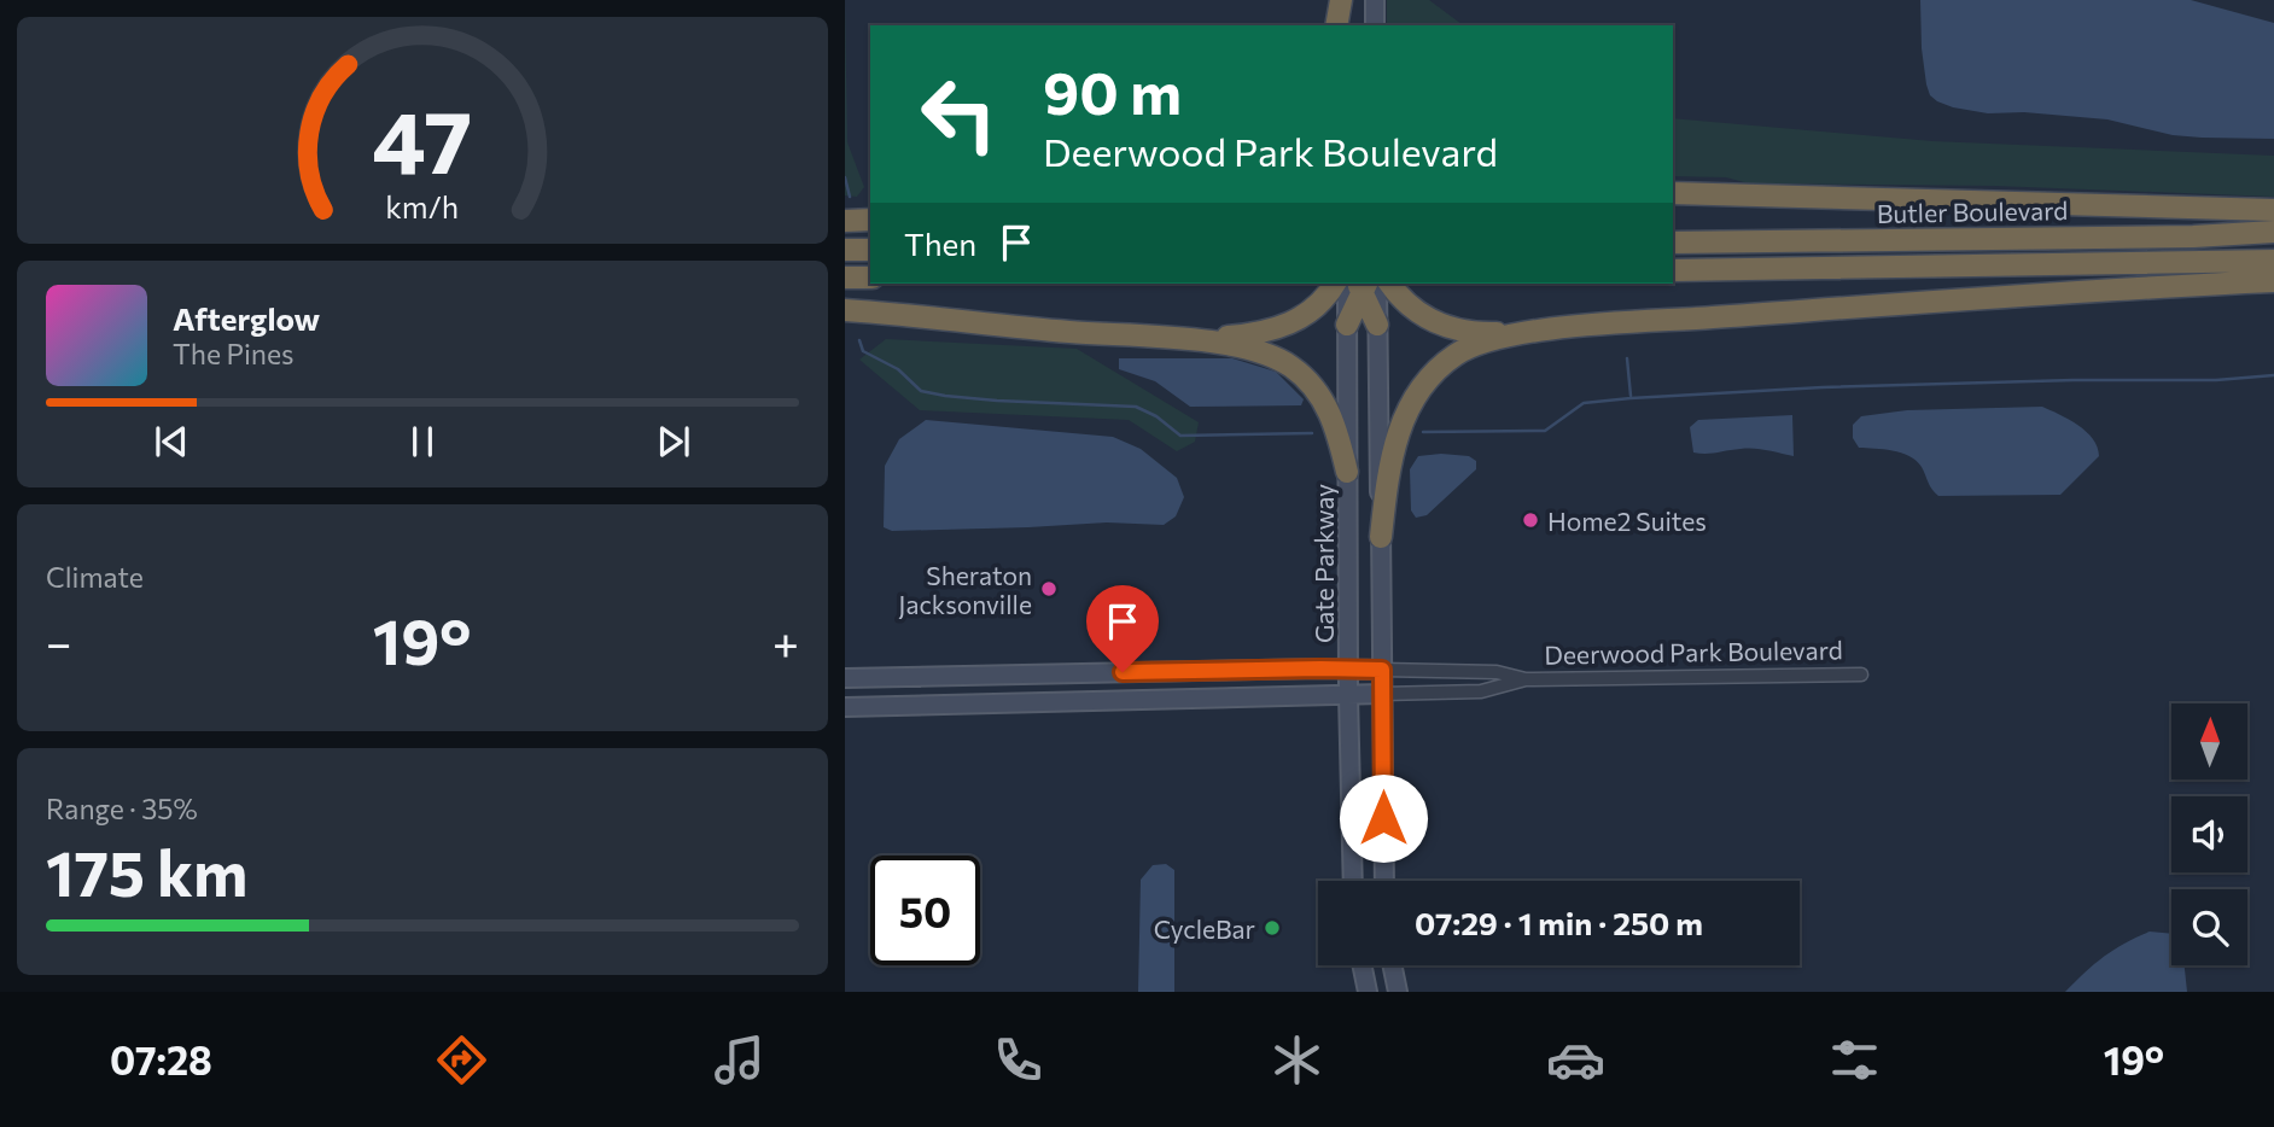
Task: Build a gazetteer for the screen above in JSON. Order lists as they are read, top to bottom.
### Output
{
  "streets": {
    "highway": ["Butler Boulevard"],
    "main road": ["Gate Parkway", "Deerwood Park Boulevard"]
  },
  "crossings": [
    ["Gate Parkway", "Deerwood Park Boulevard"]
  ],
  "places": ["Home2 Suites", "Sheraton Jacksonville", "CycleBar"],
  "north": "top",
  "page": {
    "turn": ["90 m", "Deerwood Park Boulevard"],
    "then": "Then",
    "song": ["Afterglow", "The Pines"],
    "tile": [
      "Climate",
      ["Range · 35%", "175 km"]
    ],
    "heat": ["−", "19°", "+"],
    "limit": "50",
    "trip": "07:29 · 1 min · 250 m",
    "tabs": ["07:28", "19°"],
    "gauge": ["47", "km/h"]
  }
}
